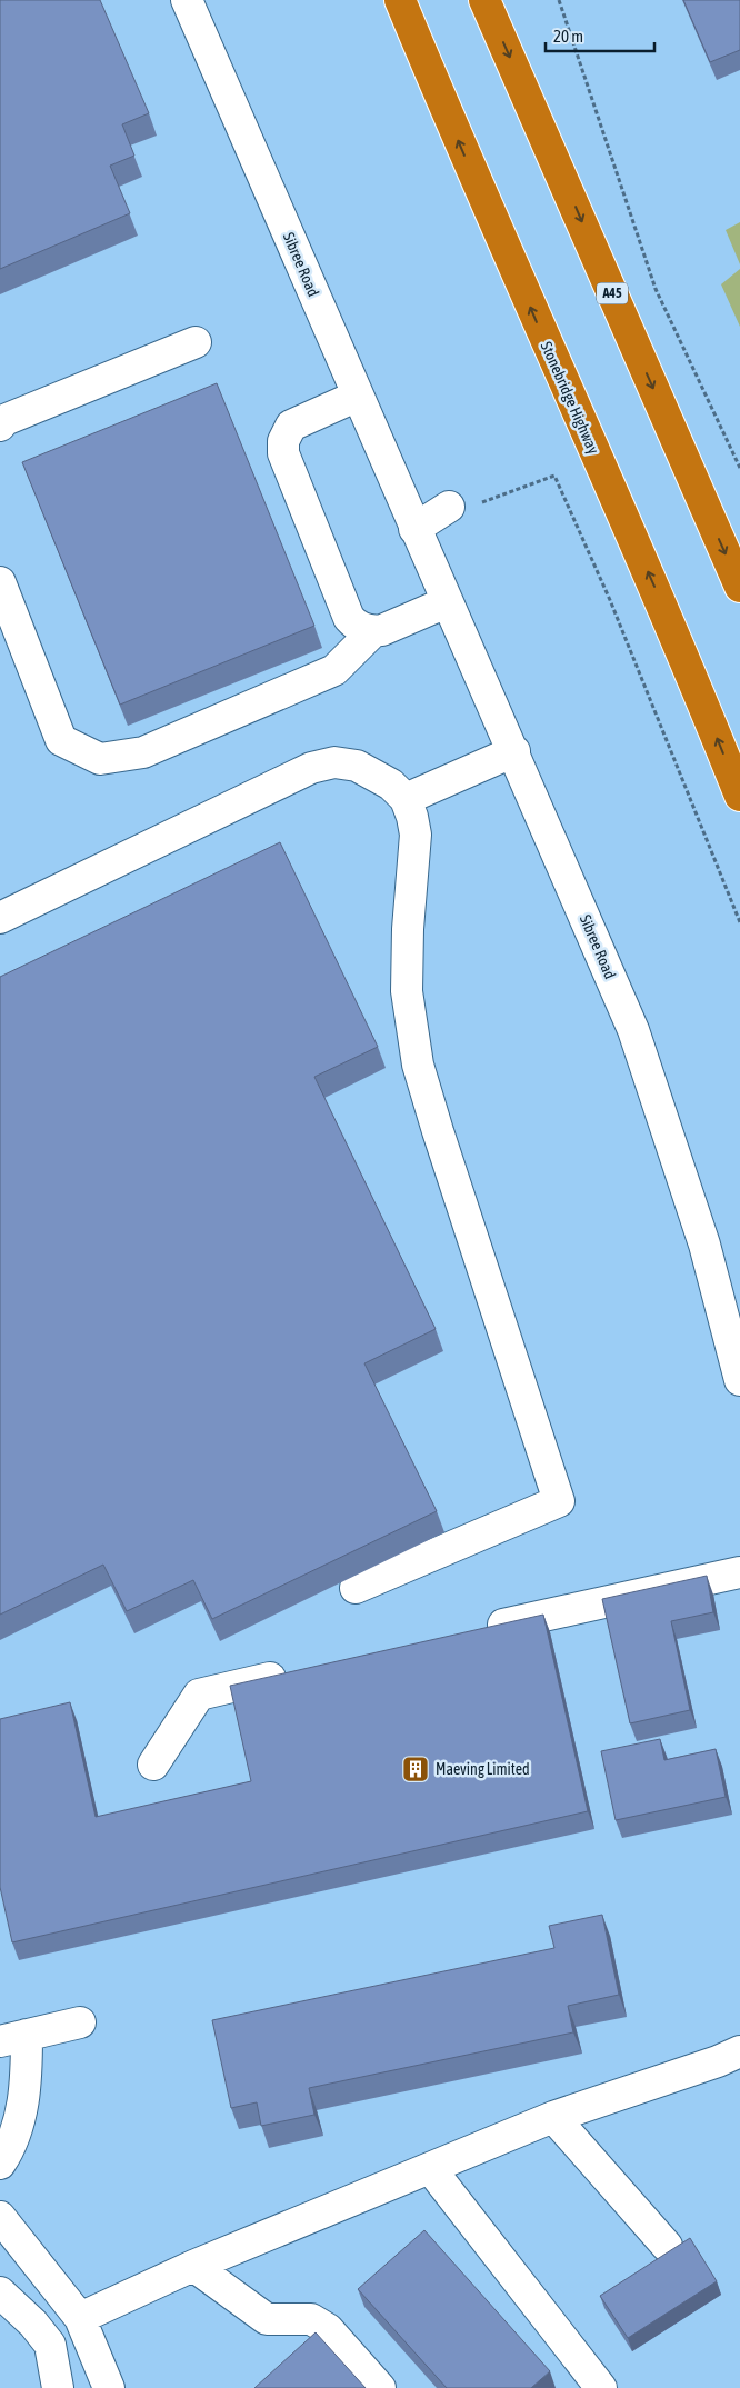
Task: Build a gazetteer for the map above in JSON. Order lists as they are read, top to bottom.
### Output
{
  "streets": {
    "highway": ["A45", "Stonebridge Highway"],
    "lane": ["Sibree Road"]
  },
  "places": {
    "building": ["Maeving Limited"]
  },
  "scale_bar": "20 m"
}
